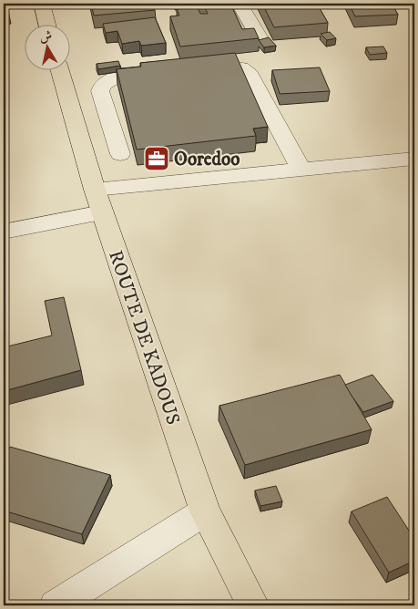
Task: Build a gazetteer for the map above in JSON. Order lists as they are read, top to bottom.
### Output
{
  "streets": {
    "main road": ["ROUTE DE KADOUS"]
  },
  "places": {
    "office": ["Ooredoo"]
  },
  "north": "top"
}
